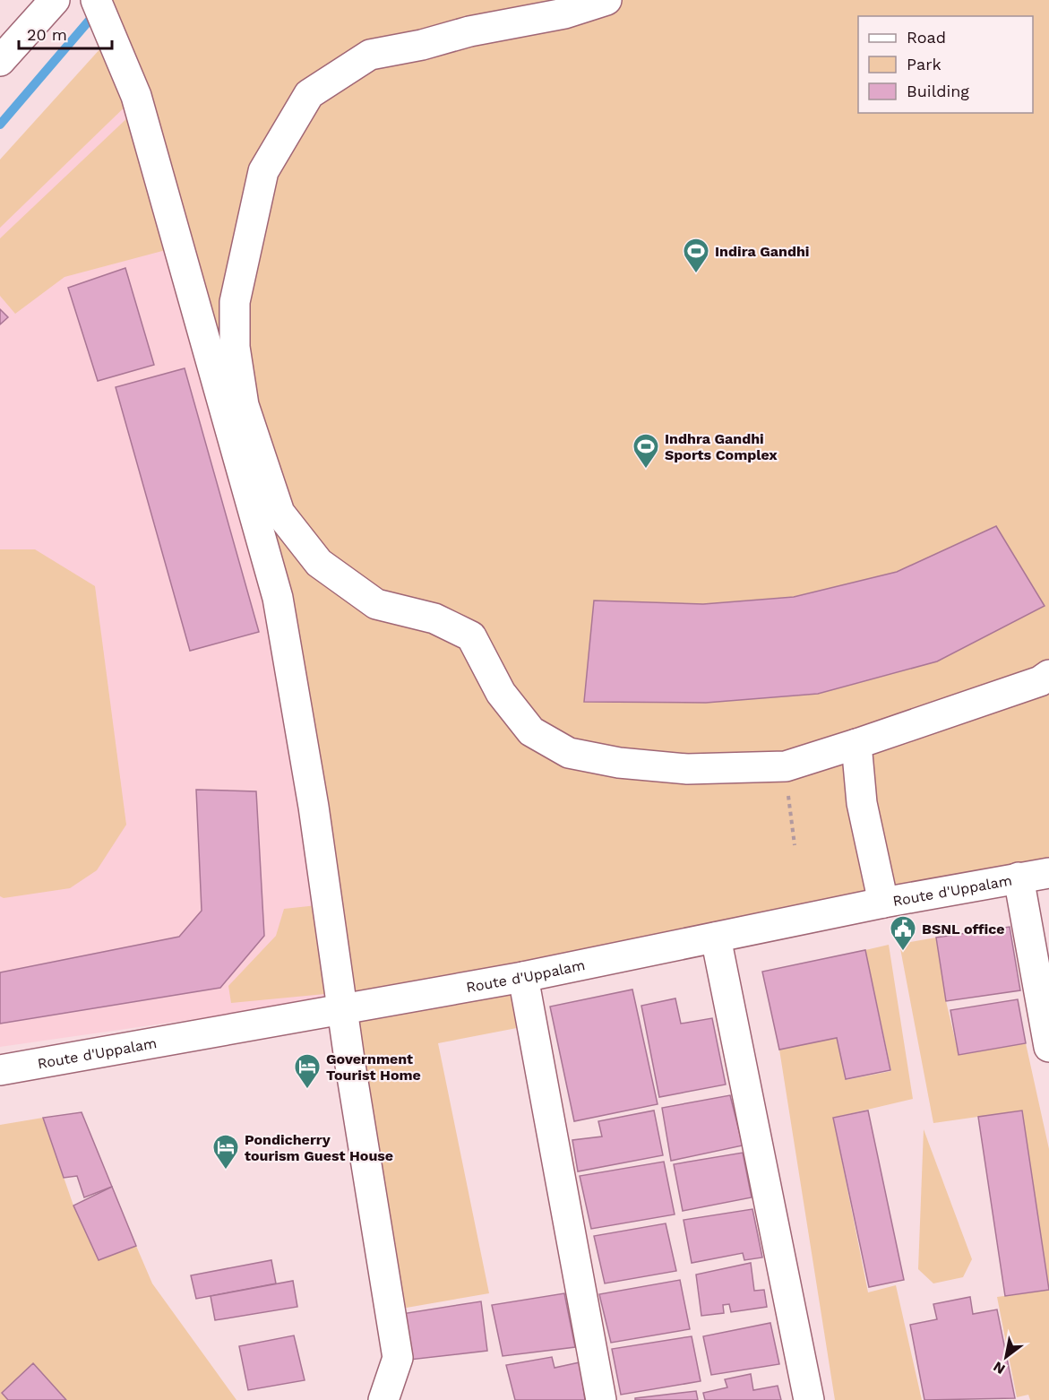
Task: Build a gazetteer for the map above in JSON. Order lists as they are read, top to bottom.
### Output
{
  "streets": {
    "street": ["Route d'Uppalam"]
  },
  "places": {
    "sports": ["Indira Gandhi", "Indhra Gandhi Sports Complex"],
    "public building": ["BSNL office"],
    "hotel": ["Government Tourist Home", "Pondicherry tourism Guest House"]
  },
  "legend": ["Road", "Park", "Building"],
  "scale_bar": "20 m",
  "north": "bottom left"
}
